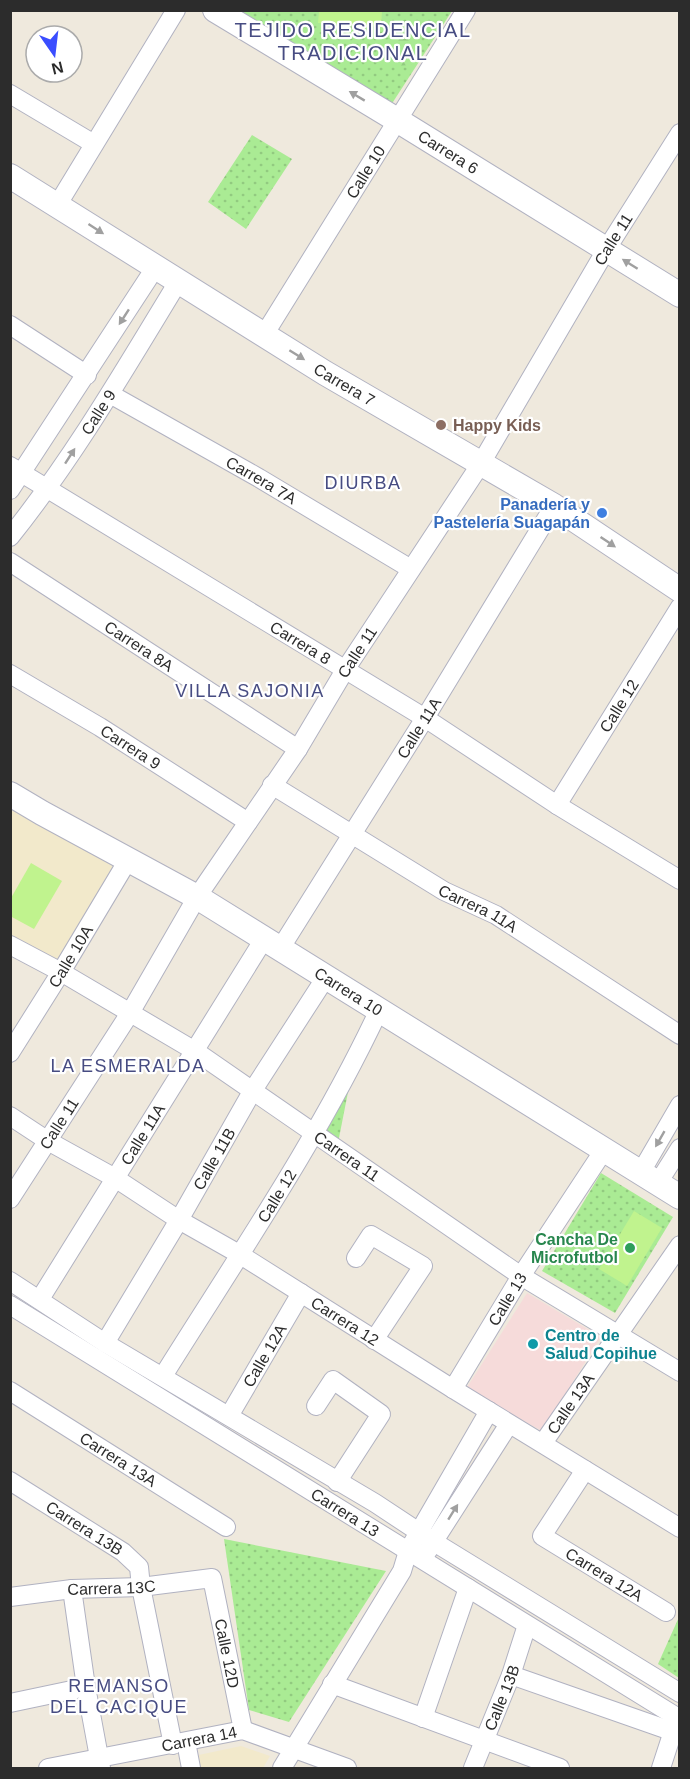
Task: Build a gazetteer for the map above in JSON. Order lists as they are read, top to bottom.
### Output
{
  "streets": {
    "street": [
      "Carrera 6",
      "Calle 10",
      "Calle 11",
      "Carrera 7",
      "Calle 9",
      "Carrera 7A",
      "Carrera 8",
      "Carrera 8A",
      "Calle 12",
      "Calle 11A",
      "Carrera 9",
      "Carrera 11A",
      "Calle 10A",
      "Carrera 10",
      "Carrera 11",
      "Calle 11B",
      "Calle 13",
      "Carrera 12",
      "Calle 12A",
      "Calle 13A",
      "Carrera 13A",
      "Carrera 13",
      "Carrera 13B",
      "Carrera 12A",
      "Carrera 13C",
      "Calle 12D",
      "Calle 13B",
      "Carrera 14"
    ]
  },
  "crossings": [
    ["Carrera 6", "Calle 10"],
    ["Carrera 6", "Calle 11"],
    ["Calle 10", "Carrera 7"],
    ["Calle 11", "Carrera 7"],
    ["Calle 11", "Carrera 7A"],
    ["Calle 11", "Carrera 8"],
    ["Calle 11", "Carrera 8A"],
    ["Calle 11", "Carrera 9"],
    ["Calle 11", "Carrera 11A"],
    ["Calle 11", "Carrera 10"],
    ["Calle 11", "Carrera 11"],
    ["Calle 11", "Carrera 12"],
    ["Carrera 7", "Calle 9"],
    ["Carrera 7", "Calle 11A"],
    ["Calle 9", "Carrera 7A"],
    ["Calle 9", "Carrera 8"],
    ["Carrera 8", "Calle 12"],
    ["Carrera 8", "Calle 11A"],
    ["Calle 12", "Carrera 10"],
    ["Calle 12", "Carrera 11"],
    ["Calle 12", "Carrera 12"],
    ["Calle 12", "Carrera 13"],
    ["Calle 11A", "Carrera 11A"],
    ["Calle 11A", "Carrera 10"],
    ["Calle 11A", "Carrera 11"],
    ["Calle 11A", "Carrera 12"],
    ["Calle 11A", "Carrera 13"],
    ["Calle 10A", "Carrera 10"],
    ["Calle 10A", "Carrera 11"],
    ["Carrera 10", "Calle 11B"],
    ["Carrera 10", "Calle 13"],
    ["Carrera 11", "Calle 11B"],
    ["Carrera 11", "Calle 13"],
    ["Carrera 11", "Calle 13A"],
    ["Calle 11B", "Carrera 12"],
    ["Calle 11B", "Carrera 13"],
    ["Calle 13", "Carrera 12"],
    ["Carrera 12", "Calle 12A"],
    ["Carrera 12", "Calle 13A"],
    ["Carrera 12", "Carrera 12A"],
    ["Calle 12A", "Carrera 13"],
    ["Carrera 13", "Calle 13B"],
    ["Carrera 13B", "Carrera 13C"],
    ["Carrera 13B", "Carrera 14"],
    ["Carrera 13C", "Calle 12D"],
    ["Calle 12D", "Carrera 14"]
  ],
  "one_way": ["Carrera 6", "Carrera 7"],
  "districts": [
    "TEJIDO RESIDENCIAL TRADICIONAL",
    "DIURBA",
    "VILLA SAJONIA",
    "LA ESMERALDA",
    "REMANSO DEL CACIQUE"
  ],
  "places": [
    "Happy Kids",
    "Panadería y Pastelería Suagapán",
    "Cancha De Microfutbol",
    "Centro de Salud Copihue"
  ],
  "north": "bottom"
}
